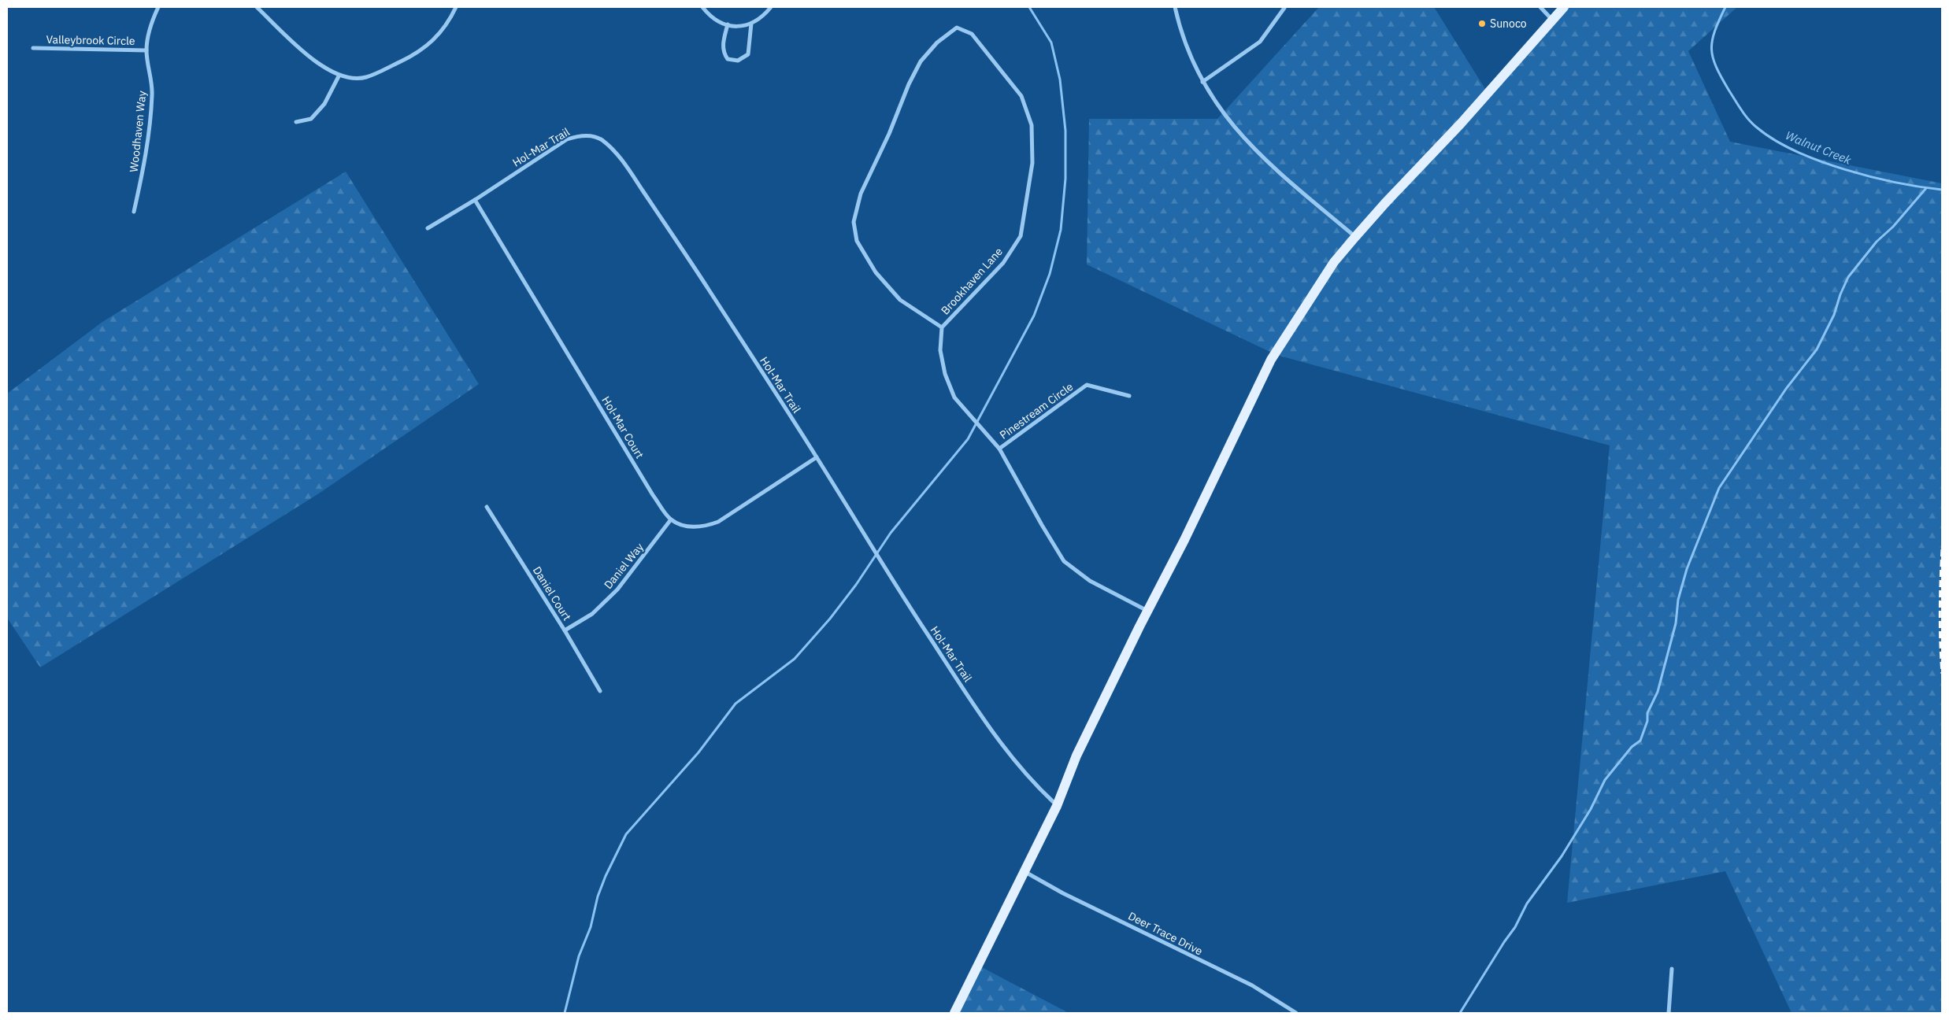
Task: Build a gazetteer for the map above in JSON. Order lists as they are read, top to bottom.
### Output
{
  "streets": {
    "street": [
      "Valleybrook Circle",
      "Woodhaven Way",
      "Hol-Mar Trail",
      "Brookhaven Lane",
      "Pinestream Circle",
      "Hol-Mar Court",
      "Daniel Way",
      "Daniel Court",
      "Deer Trace Drive"
    ]
  },
  "crossings": [
    ["Valleybrook Circle", "Woodhaven Way"],
    ["Hol-Mar Trail", "Hol-Mar Court"],
    ["Brookhaven Lane", "Pinestream Circle"],
    ["Hol-Mar Court", "Daniel Way"],
    ["Daniel Way", "Daniel Court"]
  ],
  "water": ["Walnut Creek"],
  "places": ["Sunoco"]
}
